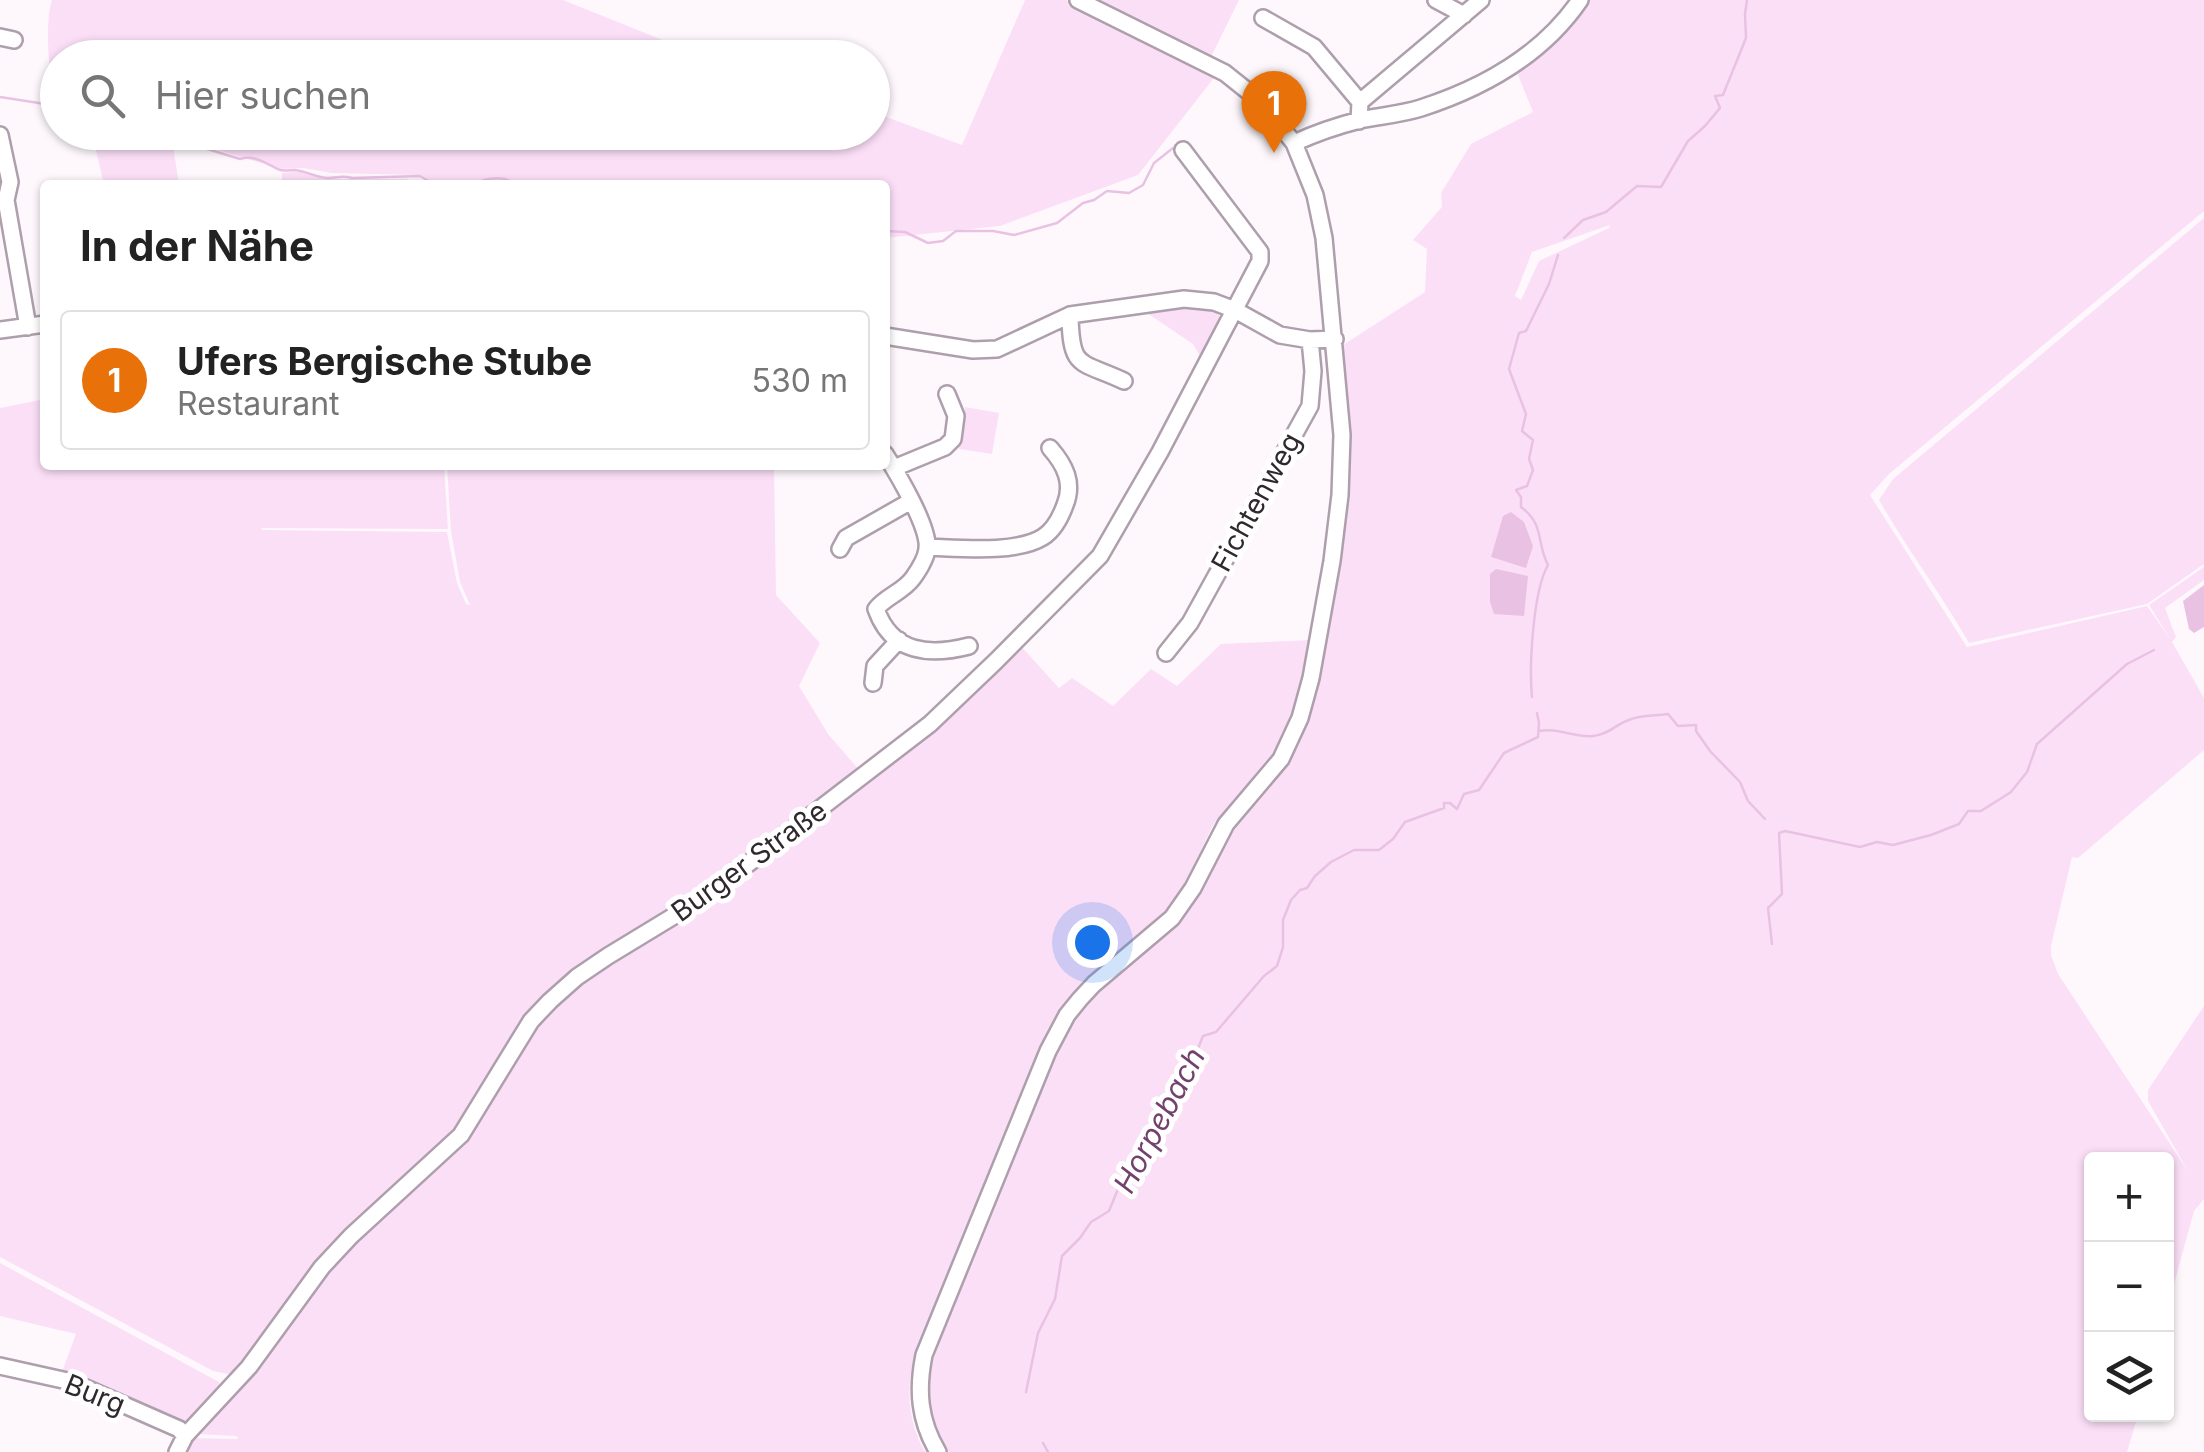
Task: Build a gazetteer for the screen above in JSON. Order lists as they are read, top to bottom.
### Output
{
  "streets": {
    "street": ["Fichtenweg", "Burger Straße", "Burg"]
  },
  "crossings": [
    ["Burger Straße", "Burg"]
  ],
  "water": ["Horpebach"],
  "page": {
    "search": "Hier suchen",
    "pins": "1",
    "heading": "In der Nähe",
    "list": [
      {
        "mark": "1",
        "name": "Ufers Bergische Stube",
        "note": "Restaurant",
        "value": "530 m"
      }
    ],
    "map_buttons": ["+", "−"]
  }
}
